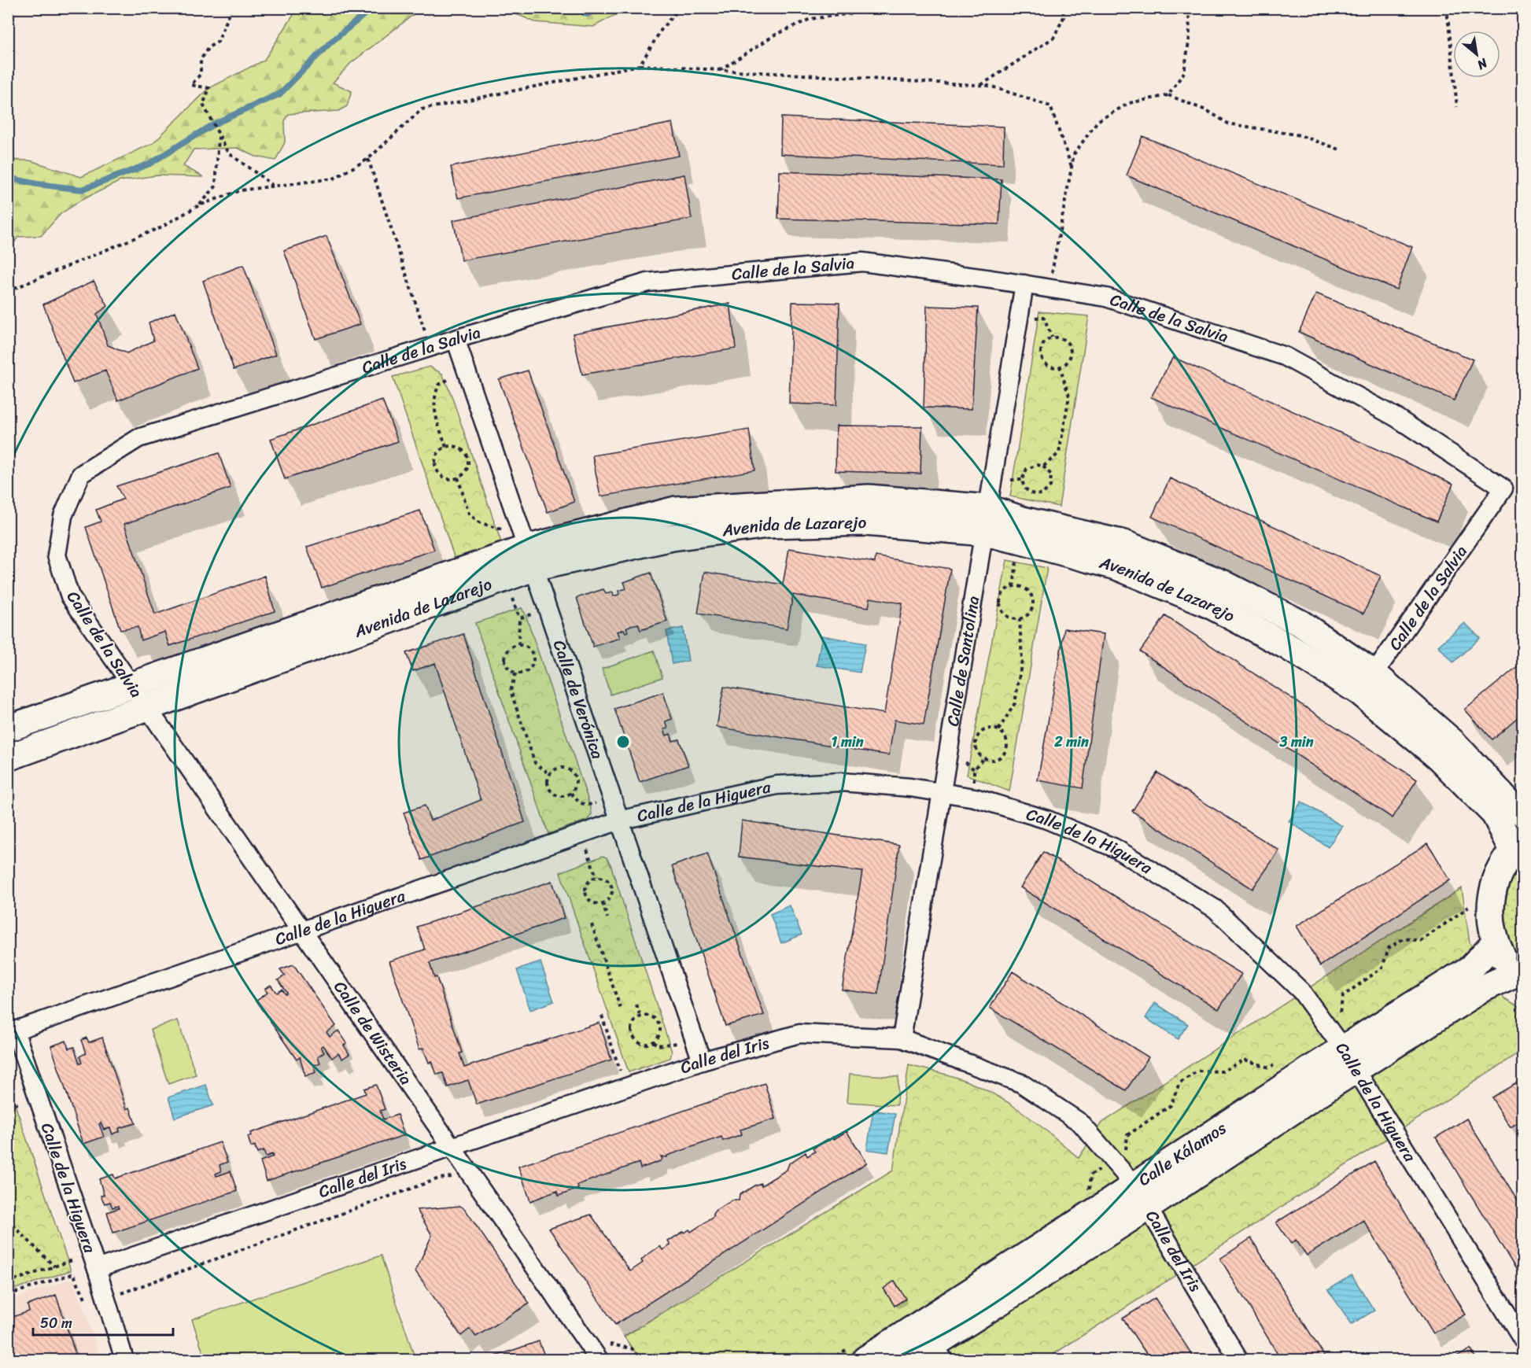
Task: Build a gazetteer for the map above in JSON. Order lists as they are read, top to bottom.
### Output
{
  "streets": {
    "street": [
      "Calle de la Salvia",
      "Avenida de Lazarejo",
      "Calle de Santolina",
      "Calle de Verónica",
      "Calle de la Higuera",
      "Calle de Wisteria",
      "Calle del Iris",
      "Calle Kálamos"
    ]
  },
  "crossings": [
    ["Calle de la Salvia", "Avenida de Lazarejo"],
    ["Calle de la Salvia", "Calle de Santolina"],
    ["Calle de la Salvia", "Calle de Verónica"],
    ["Calle de la Salvia", "Calle de Wisteria"],
    ["Avenida de Lazarejo", "Calle de Santolina"],
    ["Avenida de Lazarejo", "Calle de Verónica"],
    ["Avenida de Lazarejo", "Calle de Wisteria"],
    ["Calle de Santolina", "Calle de la Higuera"],
    ["Calle de Santolina", "Calle del Iris"],
    ["Calle de Verónica", "Calle de la Higuera"],
    ["Calle de Verónica", "Calle del Iris"],
    ["Calle de la Higuera", "Calle de Wisteria"],
    ["Calle de la Higuera", "Calle del Iris"],
    ["Calle de la Higuera", "Calle Kálamos"],
    ["Calle de Wisteria", "Calle del Iris"],
    ["Calle del Iris", "Calle Kálamos"]
  ],
  "scale_bar": "50 m",
  "north": "bottom right",
  "rings": ["1 min", "2 min", "3 min"]
}
